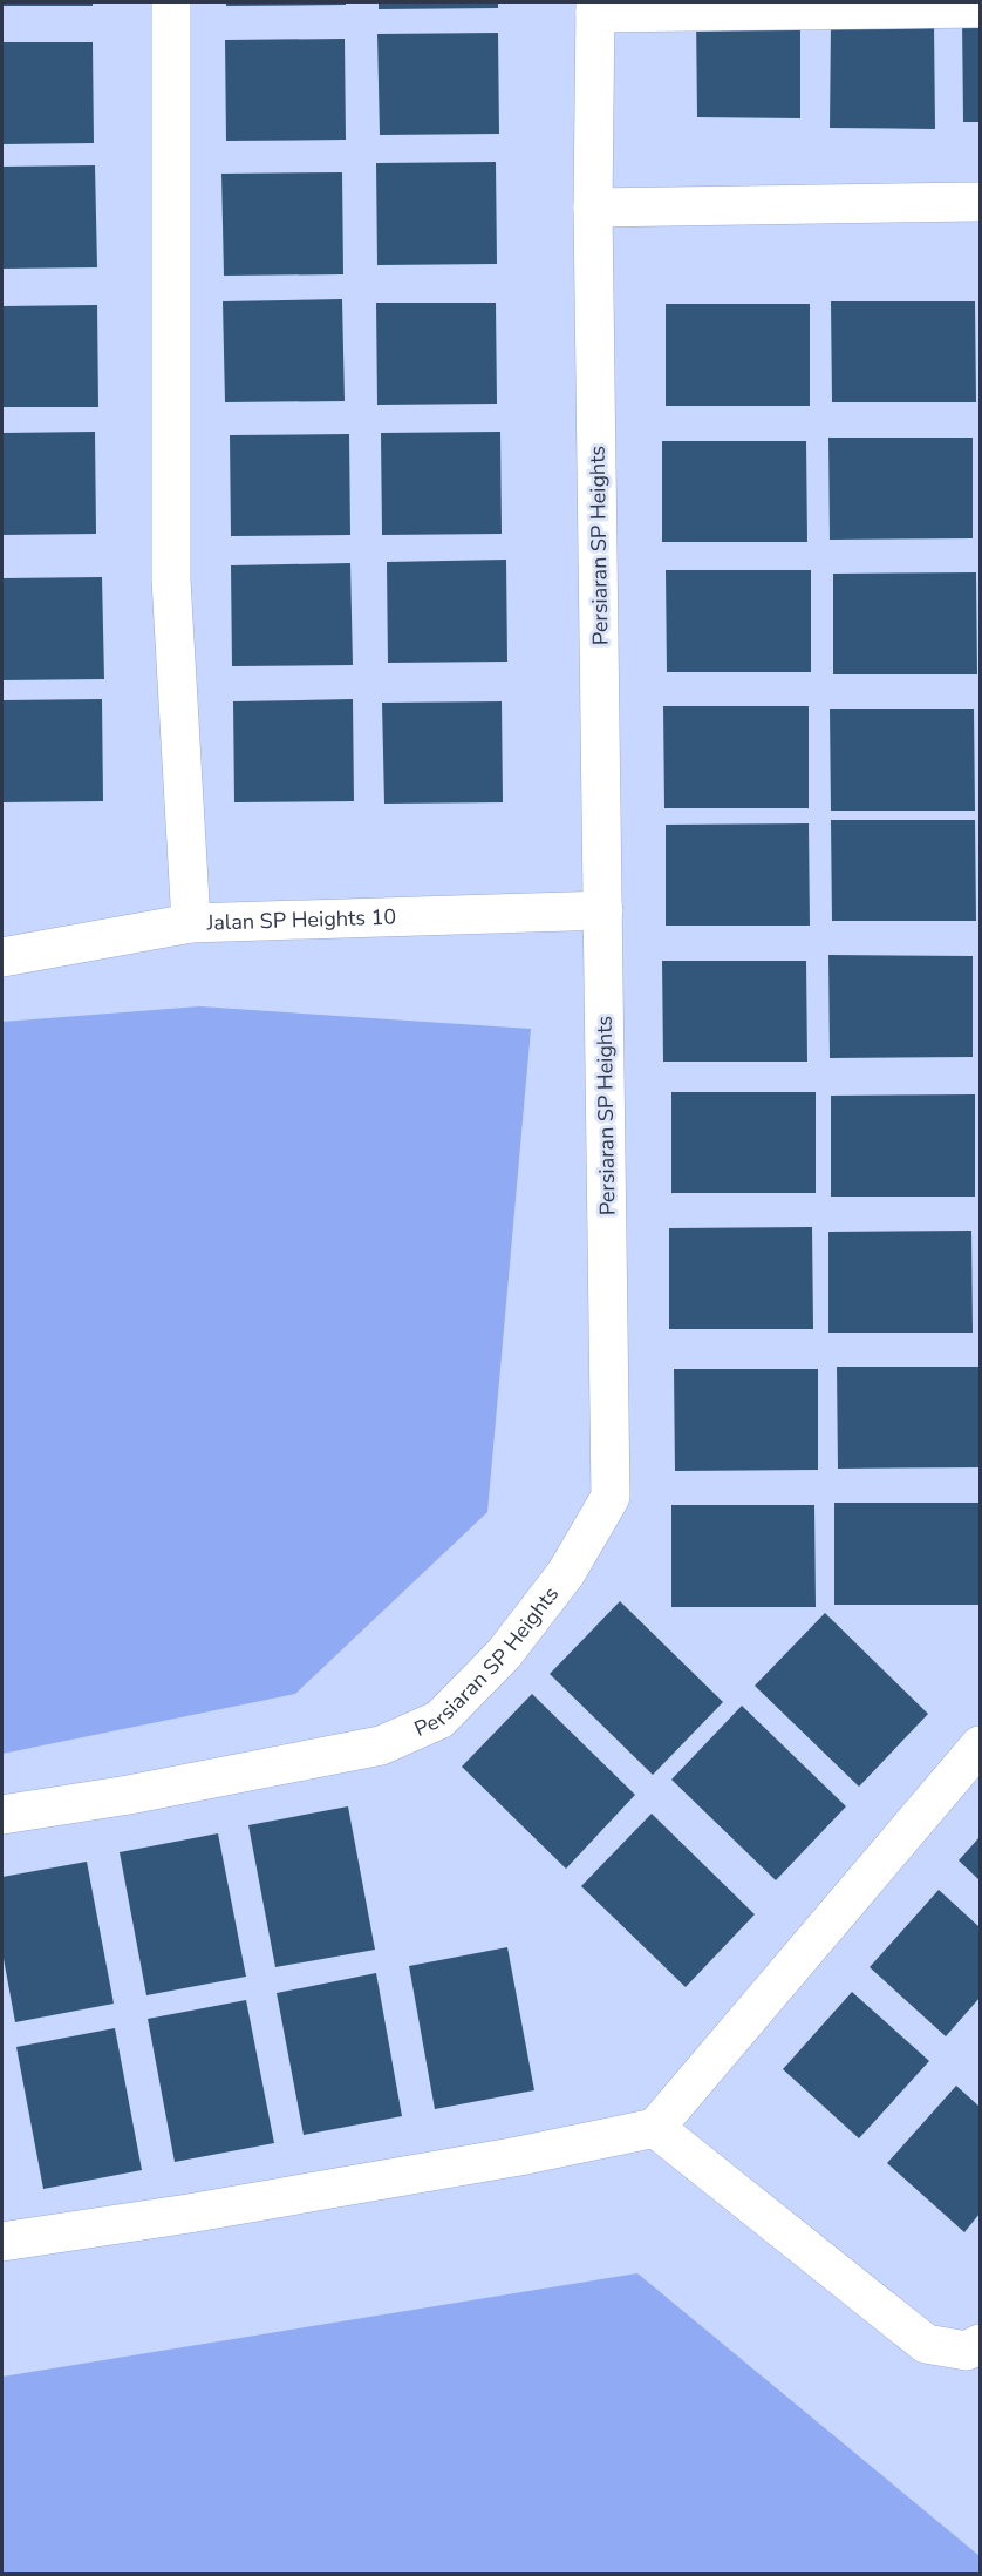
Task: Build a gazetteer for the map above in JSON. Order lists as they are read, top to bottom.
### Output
{
  "streets": {
    "street": ["Persiaran SP Heights", "Jalan SP Heights 10"]
  },
  "crossings": [
    ["Persiaran SP Heights", "Jalan SP Heights 10"]
  ]
}
